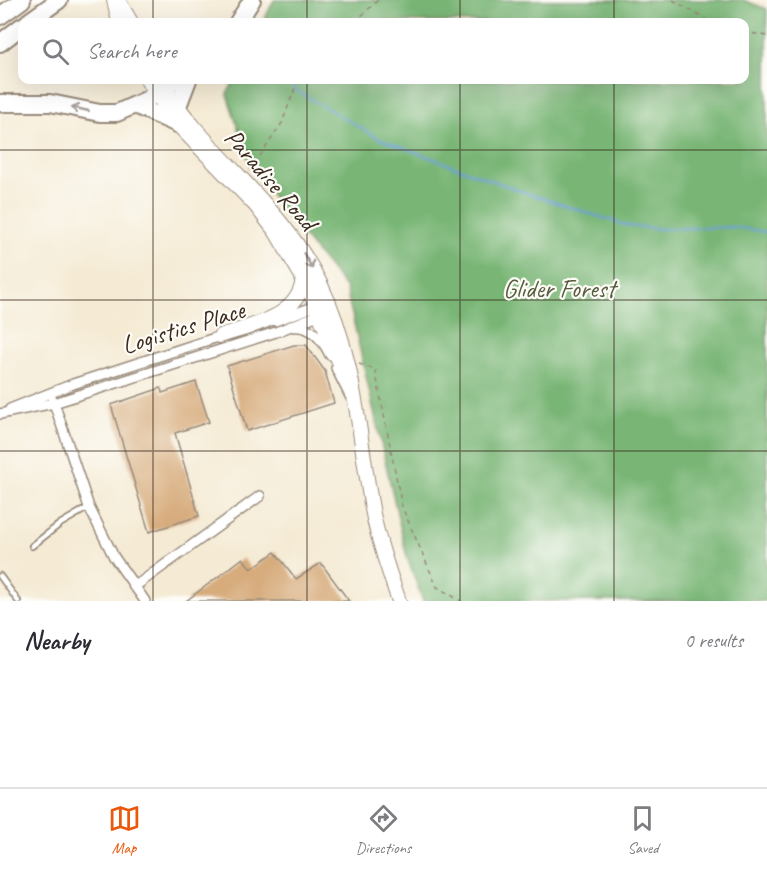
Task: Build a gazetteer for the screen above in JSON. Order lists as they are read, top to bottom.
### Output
{
  "streets": {
    "street": ["Paradise Road", "Logistics Place"]
  },
  "crossings": [
    ["Paradise Road", "Logistics Place"]
  ],
  "parks": ["Glider Forest"],
  "page": {
    "search": "Search here",
    "heading": ["Nearby", "0 results"],
    "nav": ["Map", "Directions", "Saved"]
  }
}
